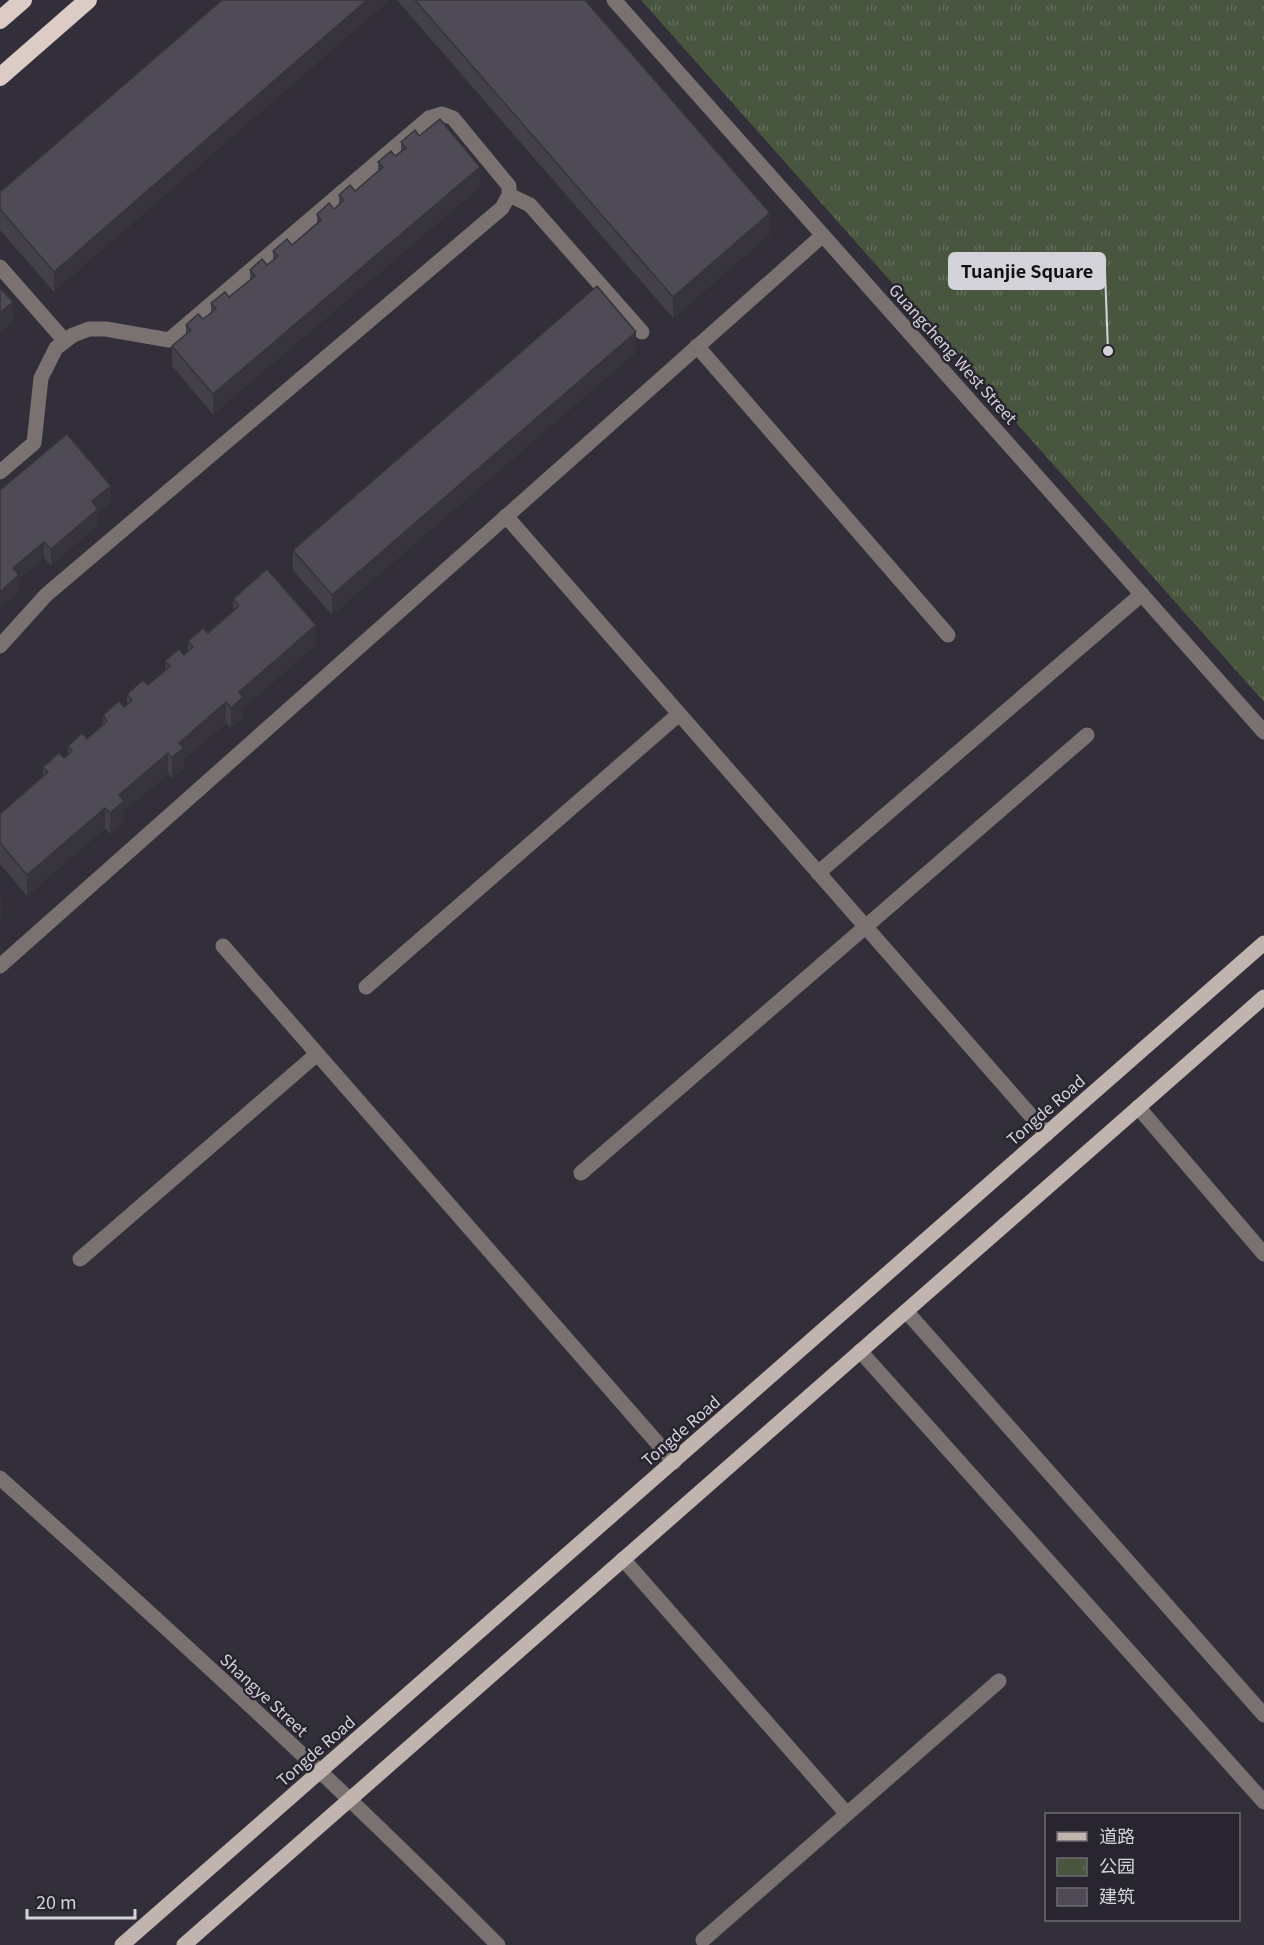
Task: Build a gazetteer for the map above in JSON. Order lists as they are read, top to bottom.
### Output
{
  "streets": {
    "main road": ["Tongde Road"],
    "street": ["Guangcheng West Street", "Shangye Street"]
  },
  "crossings": [
    ["Tongde Road", "Shangye Street"]
  ],
  "places": ["Tuanjie Square"],
  "legend": ["道路", "公园", "建筑"],
  "scale_bar": "20 m"
}
